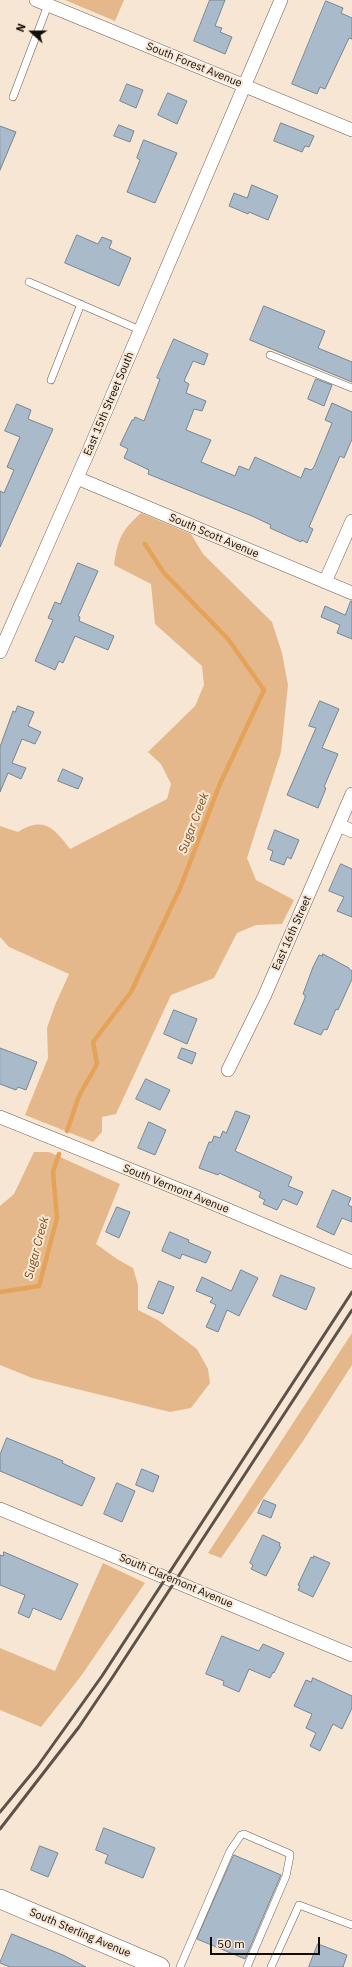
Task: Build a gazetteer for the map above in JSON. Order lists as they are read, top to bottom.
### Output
{
  "streets": {
    "main road": ["South Sterling Avenue"],
    "street": [
      "South Forest Avenue",
      "East 15th Street South",
      "South Scott Avenue",
      "East 16th Street",
      "South Vermont Avenue",
      "South Claremont Avenue"
    ]
  },
  "crossings": [
    ["South Forest Avenue", "East 15th Street South"],
    ["East 15th Street South", "South Scott Avenue"]
  ],
  "water": ["Sugar Creek"],
  "scale_bar": "50 m",
  "north": "left"
}
